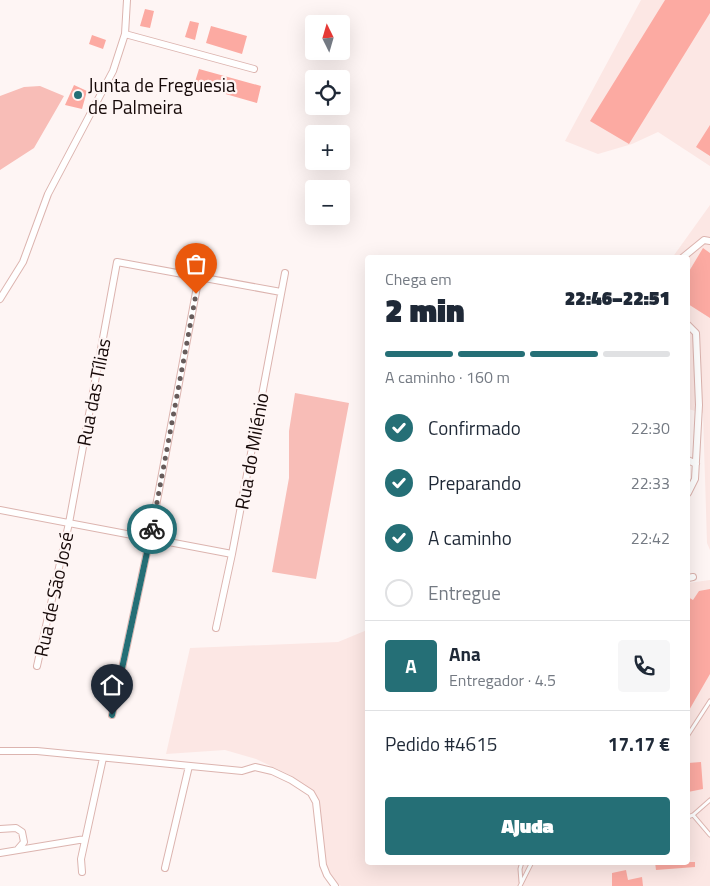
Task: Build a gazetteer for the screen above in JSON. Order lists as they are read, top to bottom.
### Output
{
  "streets": {
    "street": ["Rua das Tílias", "Rua do Milénio", "Rua de São José"]
  },
  "crossings": [
    ["Rua das Tílias", "Rua de São José"]
  ],
  "places": ["Junta de Freguesia de Palmeira"],
  "north": "top",
  "page": {
    "map_buttons": ["+", "−"],
    "heading": ["2 min", "Chega em", "22:46–22:51"],
    "panel": [
      "Ana",
      "Entregador · 4.5",
      "Pedido #4615",
      "17.17 €"
    ],
    "bar": "A caminho · 160 m",
    "list": [
      ["Confirmado", "22:30"],
      ["Preparando", "22:33"],
      ["A caminho", "22:42"],
      "Entregue"
    ],
    "round": "A",
    "buttons": "Ajuda"
  }
}
